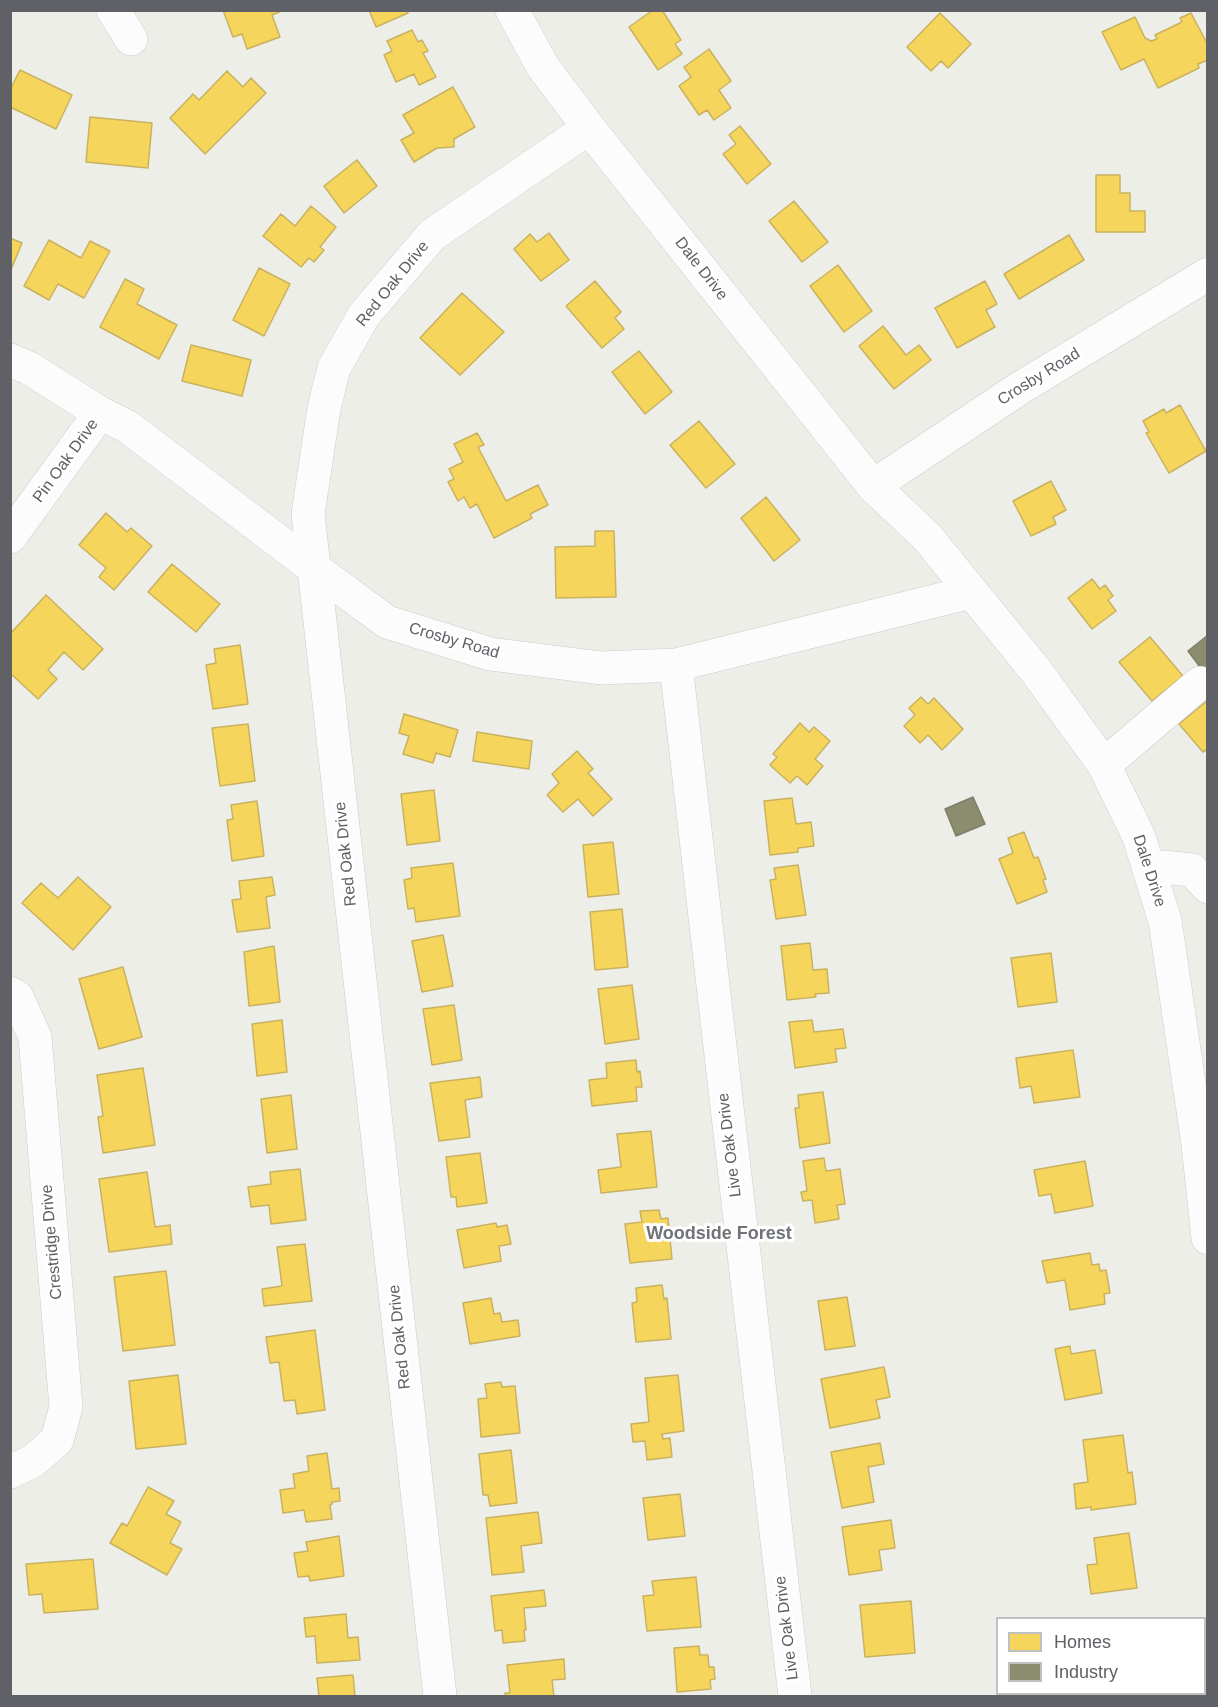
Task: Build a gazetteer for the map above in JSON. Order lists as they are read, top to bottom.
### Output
{
  "streets": {
    "street": [
      "Dale Drive",
      "Red Oak Drive",
      "Crosby Road",
      "Pin Oak Drive",
      "Live Oak Drive",
      "Crestridge Drive"
    ]
  },
  "crossings": [
    ["Dale Drive", "Red Oak Drive"],
    ["Dale Drive", "Crosby Road"],
    ["Red Oak Drive", "Crosby Road"],
    ["Crosby Road", "Pin Oak Drive"],
    ["Crosby Road", "Live Oak Drive"]
  ],
  "districts": ["Woodside Forest"],
  "legend": ["Homes", "Industry"]
}
